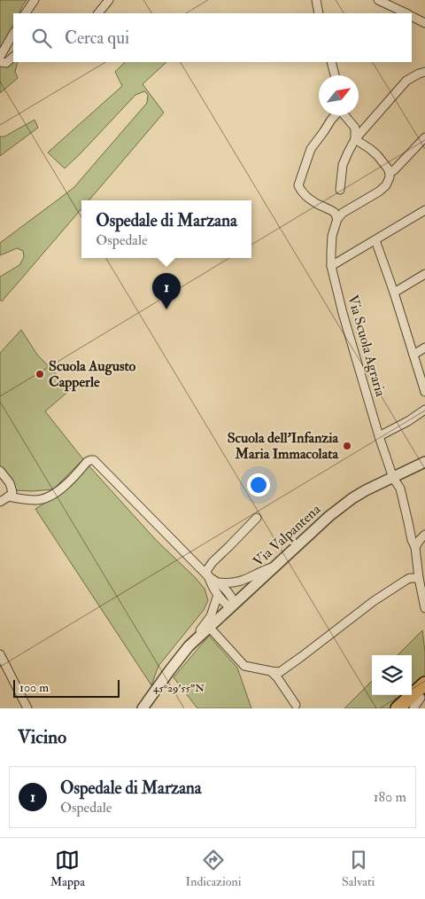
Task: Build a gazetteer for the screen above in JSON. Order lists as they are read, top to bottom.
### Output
{
  "streets": {
    "street": ["Via Scuola Agraria", "Via Valpantena"]
  },
  "crossings": [
    ["Via Scuola Agraria", "Via Valpantena"]
  ],
  "places": ["Scuola Augusto Capperle", "Scuola dell'Infanzia Maria Immacolata"],
  "scale_bar": "100 m",
  "north": "top right",
  "page": {
    "search": "Cerca qui",
    "popup": ["Ospedale di Marzana", "Ospedale"],
    "pins": "1",
    "scale": "100 m",
    "heading": "Vicino",
    "list": [
      {
        "mark": "1",
        "name": "Ospedale di Marzana",
        "note": "Ospedale",
        "value": "180 m"
      }
    ],
    "nav": ["Mappa", "Indicazioni", "Salvati"]
  },
  "coordinates": ["45°29'55\"N"]
}
